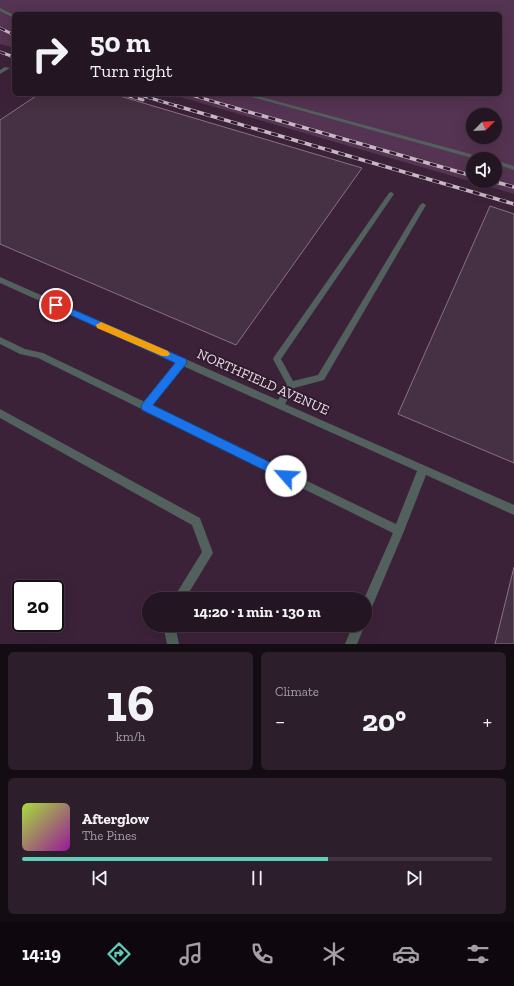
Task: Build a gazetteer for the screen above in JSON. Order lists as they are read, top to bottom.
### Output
{
  "streets": {
    "lane": ["NORTHFIELD AVENUE"]
  },
  "north": "top right",
  "page": {
    "turn": ["50 m", "Turn right"],
    "limit": "20",
    "trip": "14:20 · 1 min · 130 m",
    "tile": [
      ["16", "km/h"],
      "Climate"
    ],
    "heat": ["−", "20°", "+"],
    "song": ["Afterglow", "The Pines"],
    "tabs": "14:19"
  }
}
